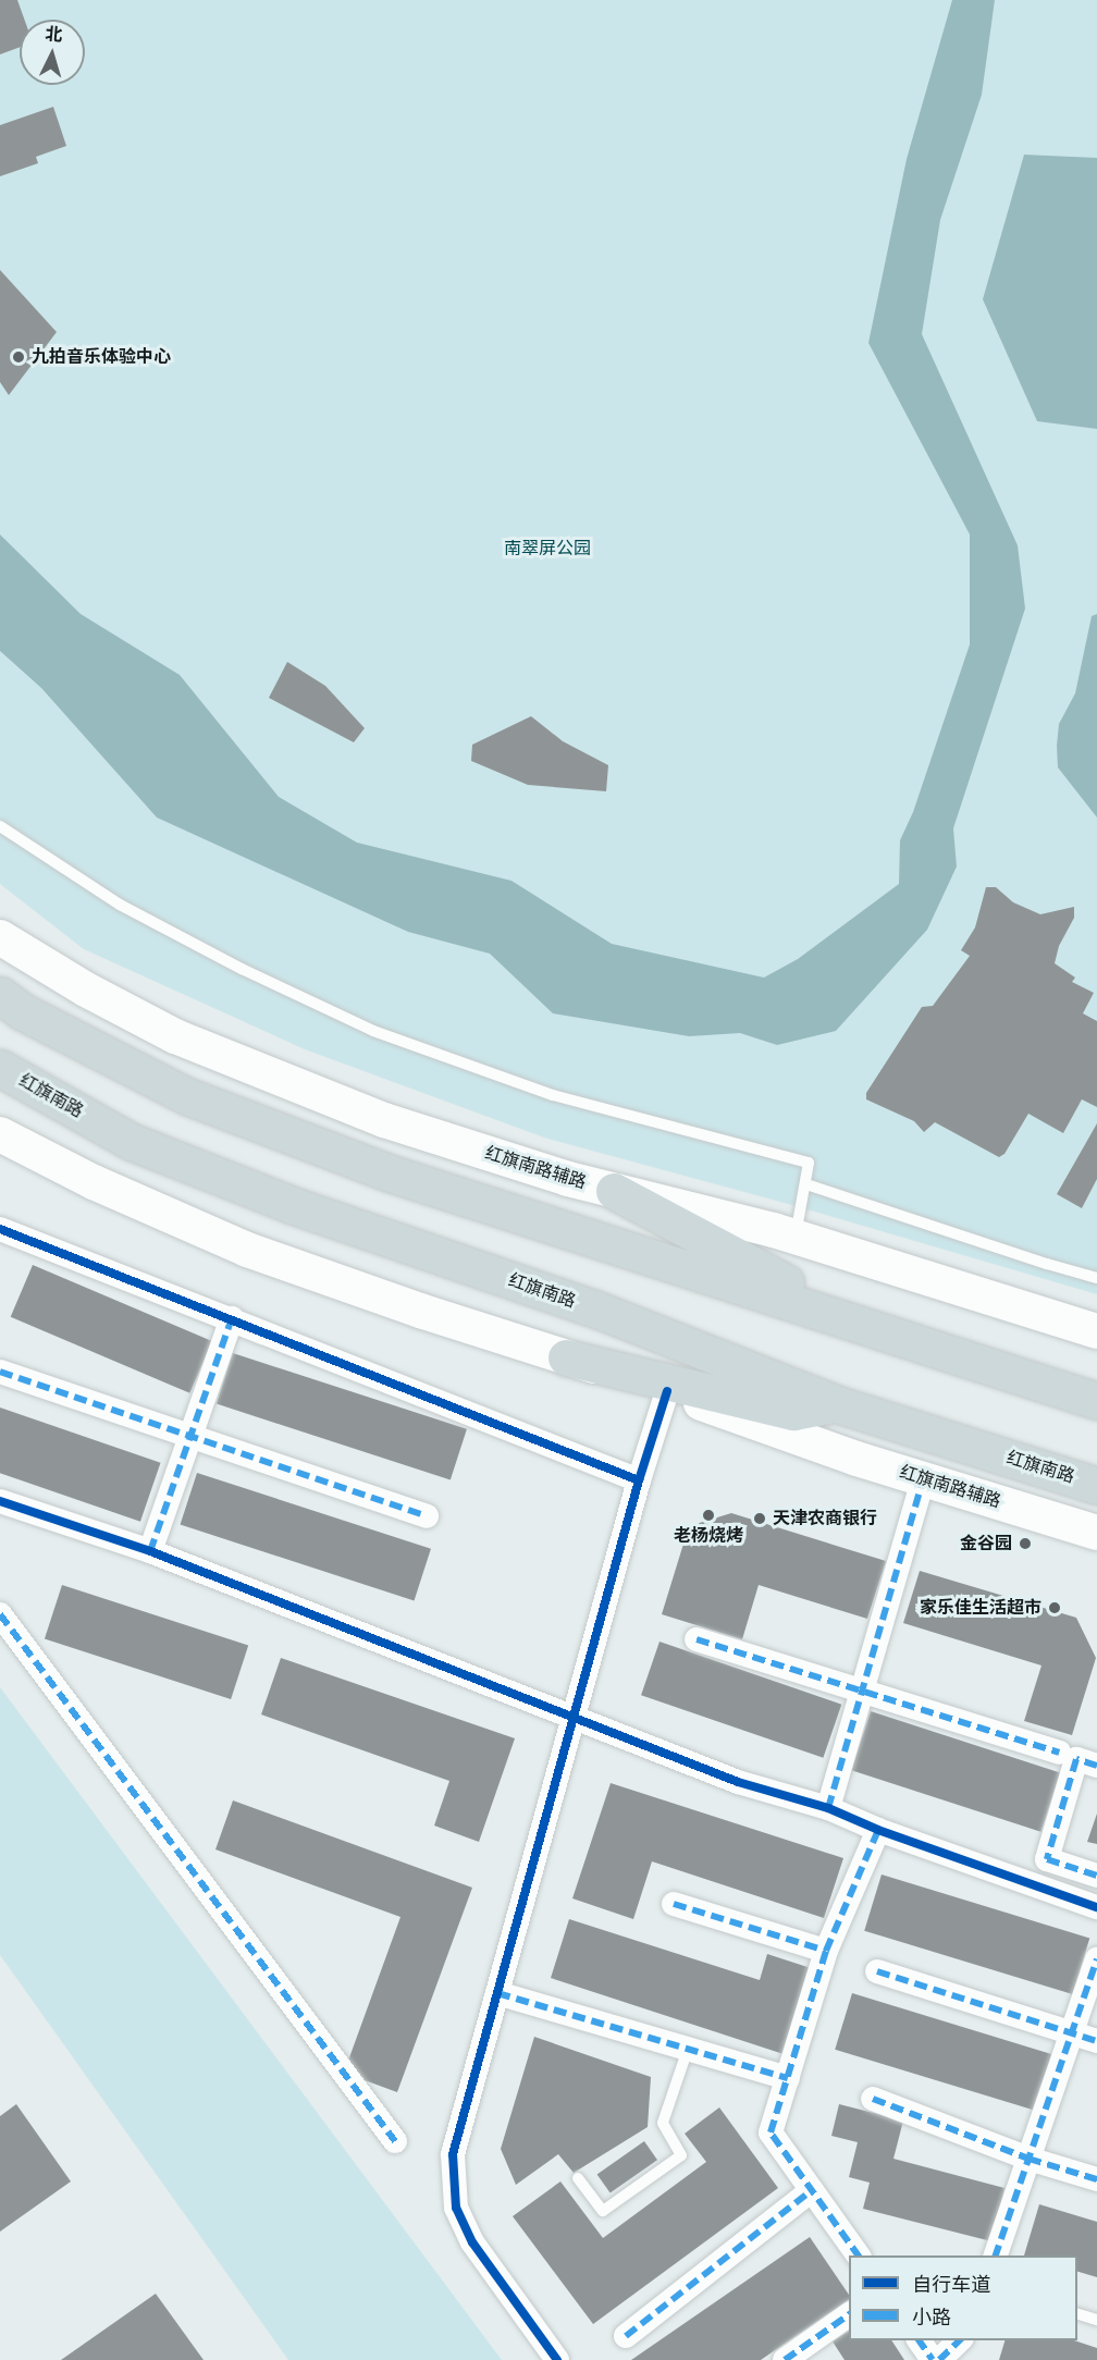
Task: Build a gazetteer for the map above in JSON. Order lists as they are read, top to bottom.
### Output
{
  "streets": {
    "highway": ["红旗南路"],
    "main road": ["红旗南路辅路"]
  },
  "parks": ["南翠屏公园"],
  "places": [
    "九拍音乐体验中心",
    "老杨烧烤",
    "天津农商银行",
    "金谷园",
    "家乐佳生活超市"
  ],
  "legend": ["自行车道", "小路"],
  "north": "top"
}
